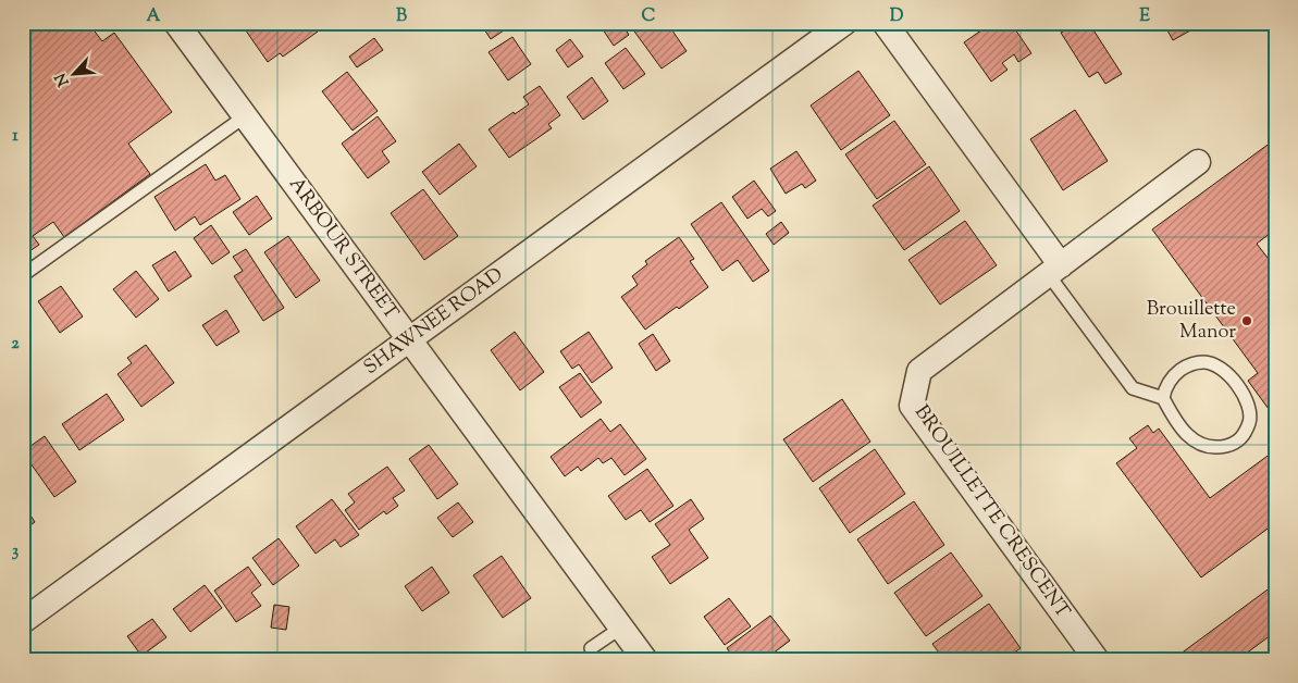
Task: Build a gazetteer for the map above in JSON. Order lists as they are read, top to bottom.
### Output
{
  "streets": {
    "street": ["ARBOUR STREET", "SHAWNEE ROAD", "BROUILLETTE CRESCENT"]
  },
  "crossings": [
    ["ARBOUR STREET", "SHAWNEE ROAD"]
  ],
  "places": ["Brouillette Manor"],
  "north": "bottom left",
  "grid": {
    "columns": [
      "A",
      "B",
      "C",
      "D",
      "E"
    ],
    "rows": ["1", "2", "3"]
  }
}
